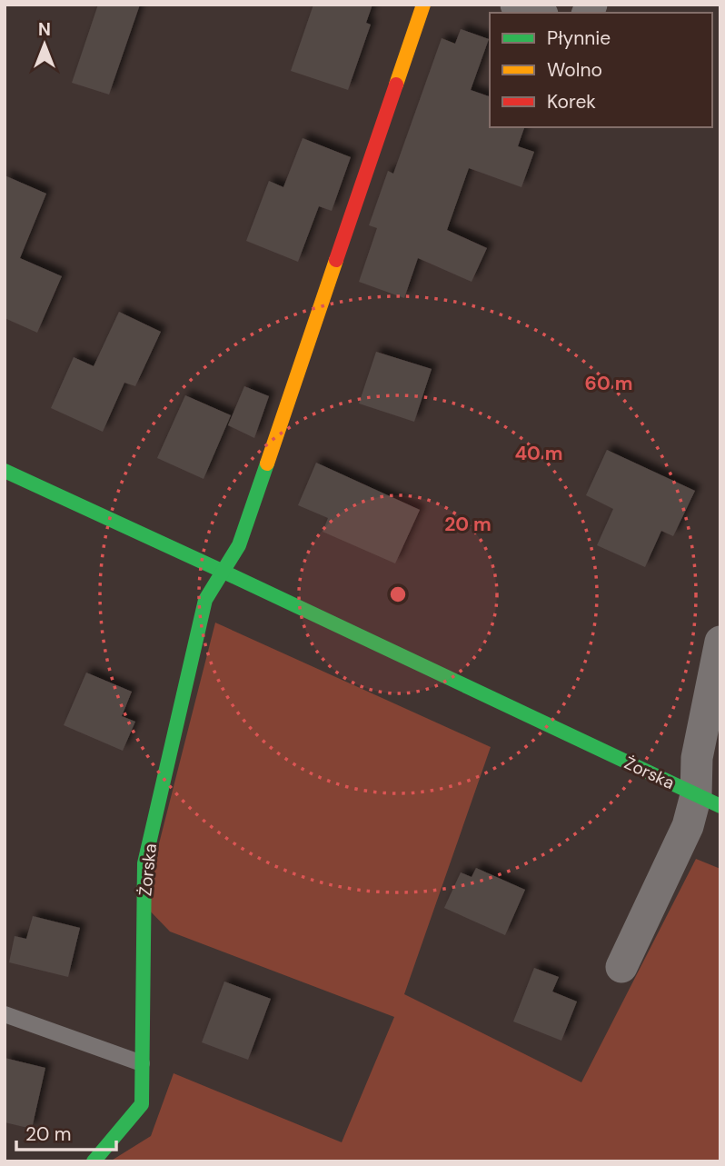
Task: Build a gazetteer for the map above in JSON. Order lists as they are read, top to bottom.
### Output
{
  "streets": {
    "street": ["Żorska"]
  },
  "legend": ["Płynnie", "Wolno", "Korek"],
  "scale_bar": "20 m",
  "north": "top",
  "rings": ["60 m", "40 m", "20 m"]
}
